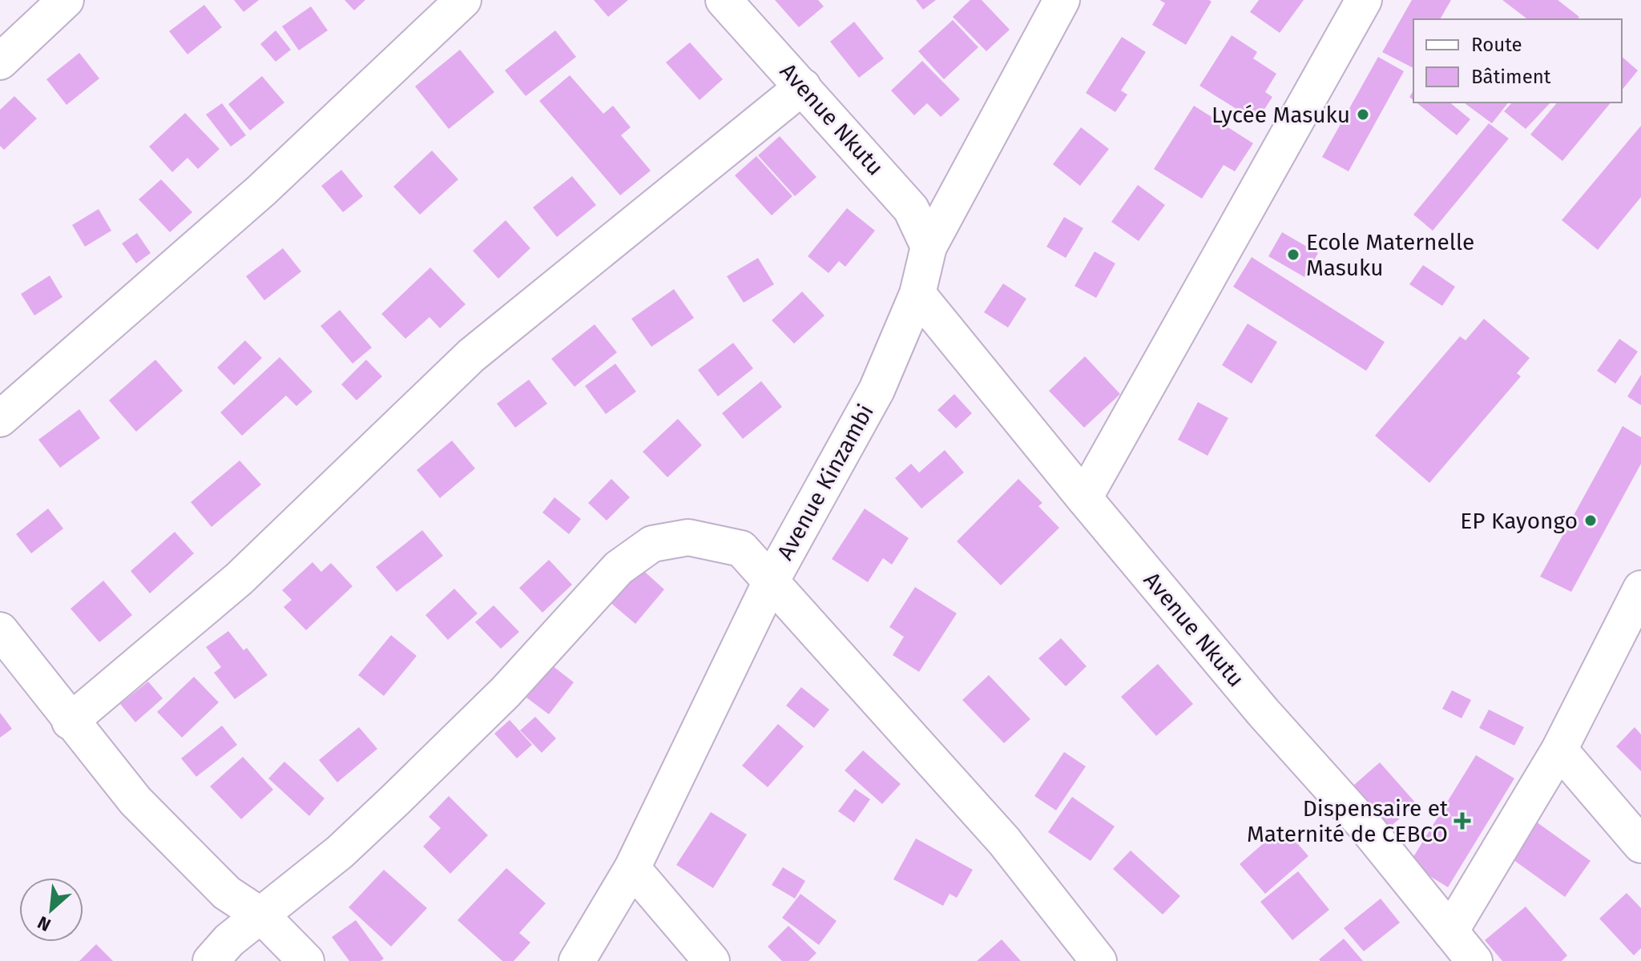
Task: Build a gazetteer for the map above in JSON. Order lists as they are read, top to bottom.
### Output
{
  "streets": {
    "street": ["Avenue Nkutu", "Avenue Kinzambi"]
  },
  "crossings": [
    ["Avenue Nkutu", "Avenue Kinzambi"]
  ],
  "places": {
    "other": ["Lycée Masuku", "Ecole Maternelle Masuku", "EP Kayongo"],
    "health": ["Dispensaire et Maternité de CEBCO"]
  },
  "legend": ["Route", "Bâtiment"],
  "north": "bottom left"
}
